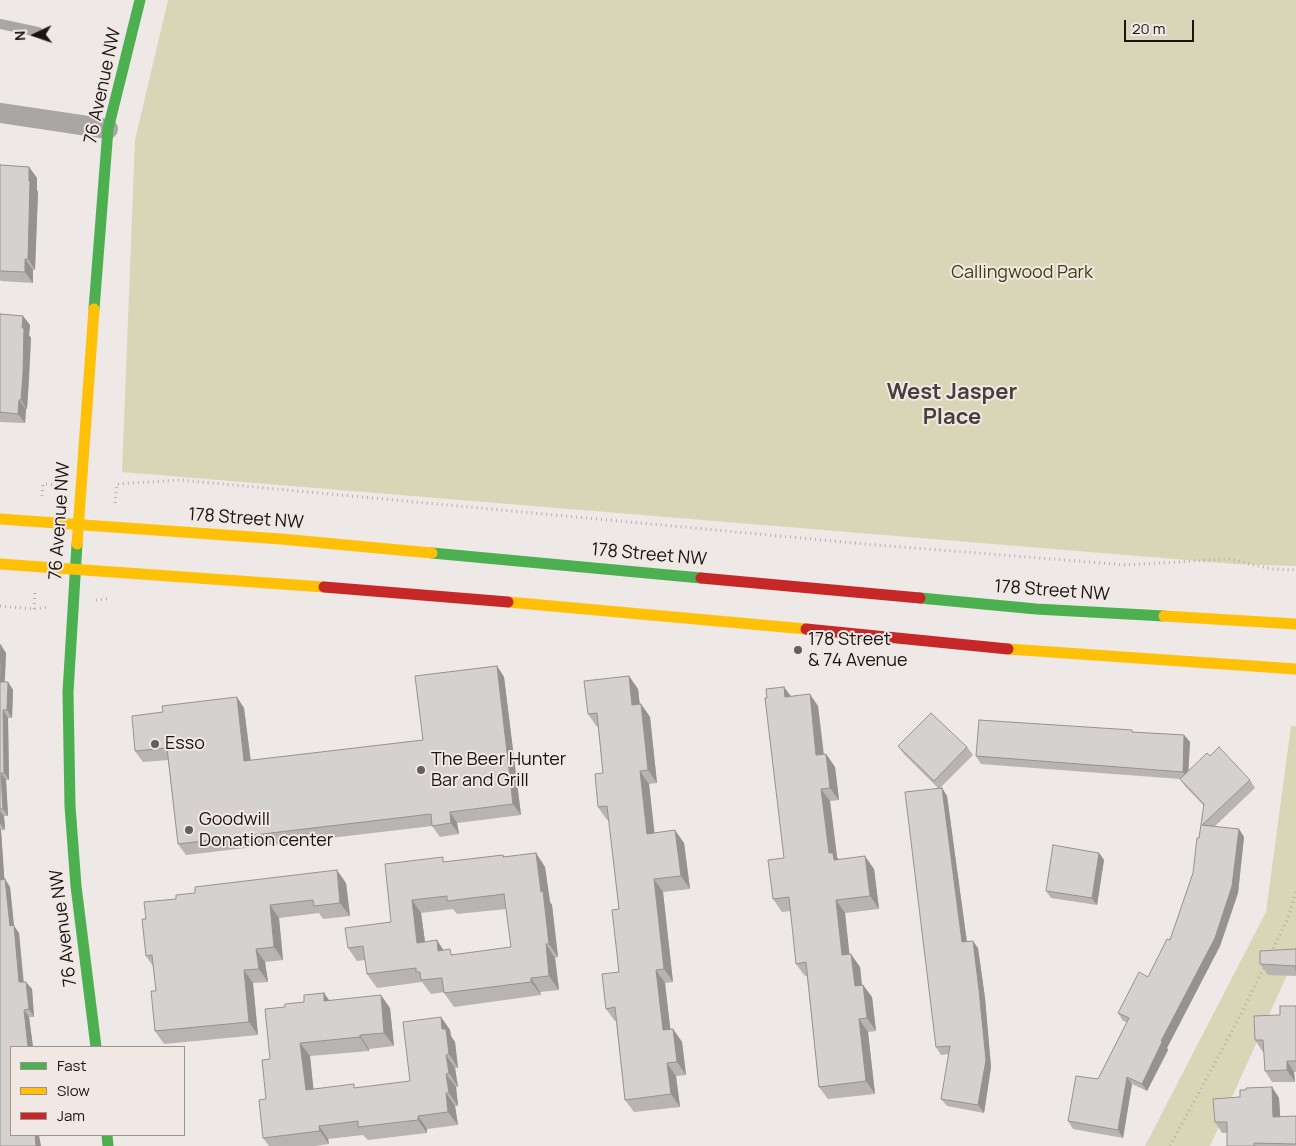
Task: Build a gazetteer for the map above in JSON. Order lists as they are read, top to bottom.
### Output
{
  "streets": {
    "main road": ["76 Avenue NW", "178 Street NW"]
  },
  "crossings": [
    ["76 Avenue NW", "178 Street NW"]
  ],
  "districts": ["West Jasper Place"],
  "parks": ["Callingwood Park"],
  "places": [
    "178 Street & 74 Avenue",
    "Esso",
    "The Beer Hunter Bar and Grill",
    "Goodwill Donation center"
  ],
  "legend": ["Fast", "Slow", "Jam"],
  "scale_bar": "20 m",
  "north": "left"
}
